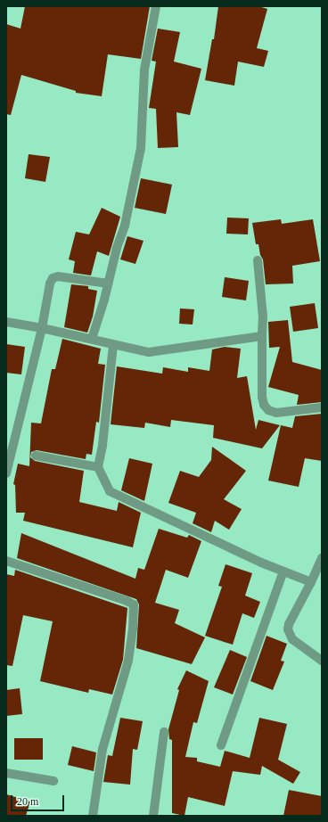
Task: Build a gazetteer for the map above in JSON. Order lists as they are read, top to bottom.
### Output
{
  "scale_bar": "20 m"
}
